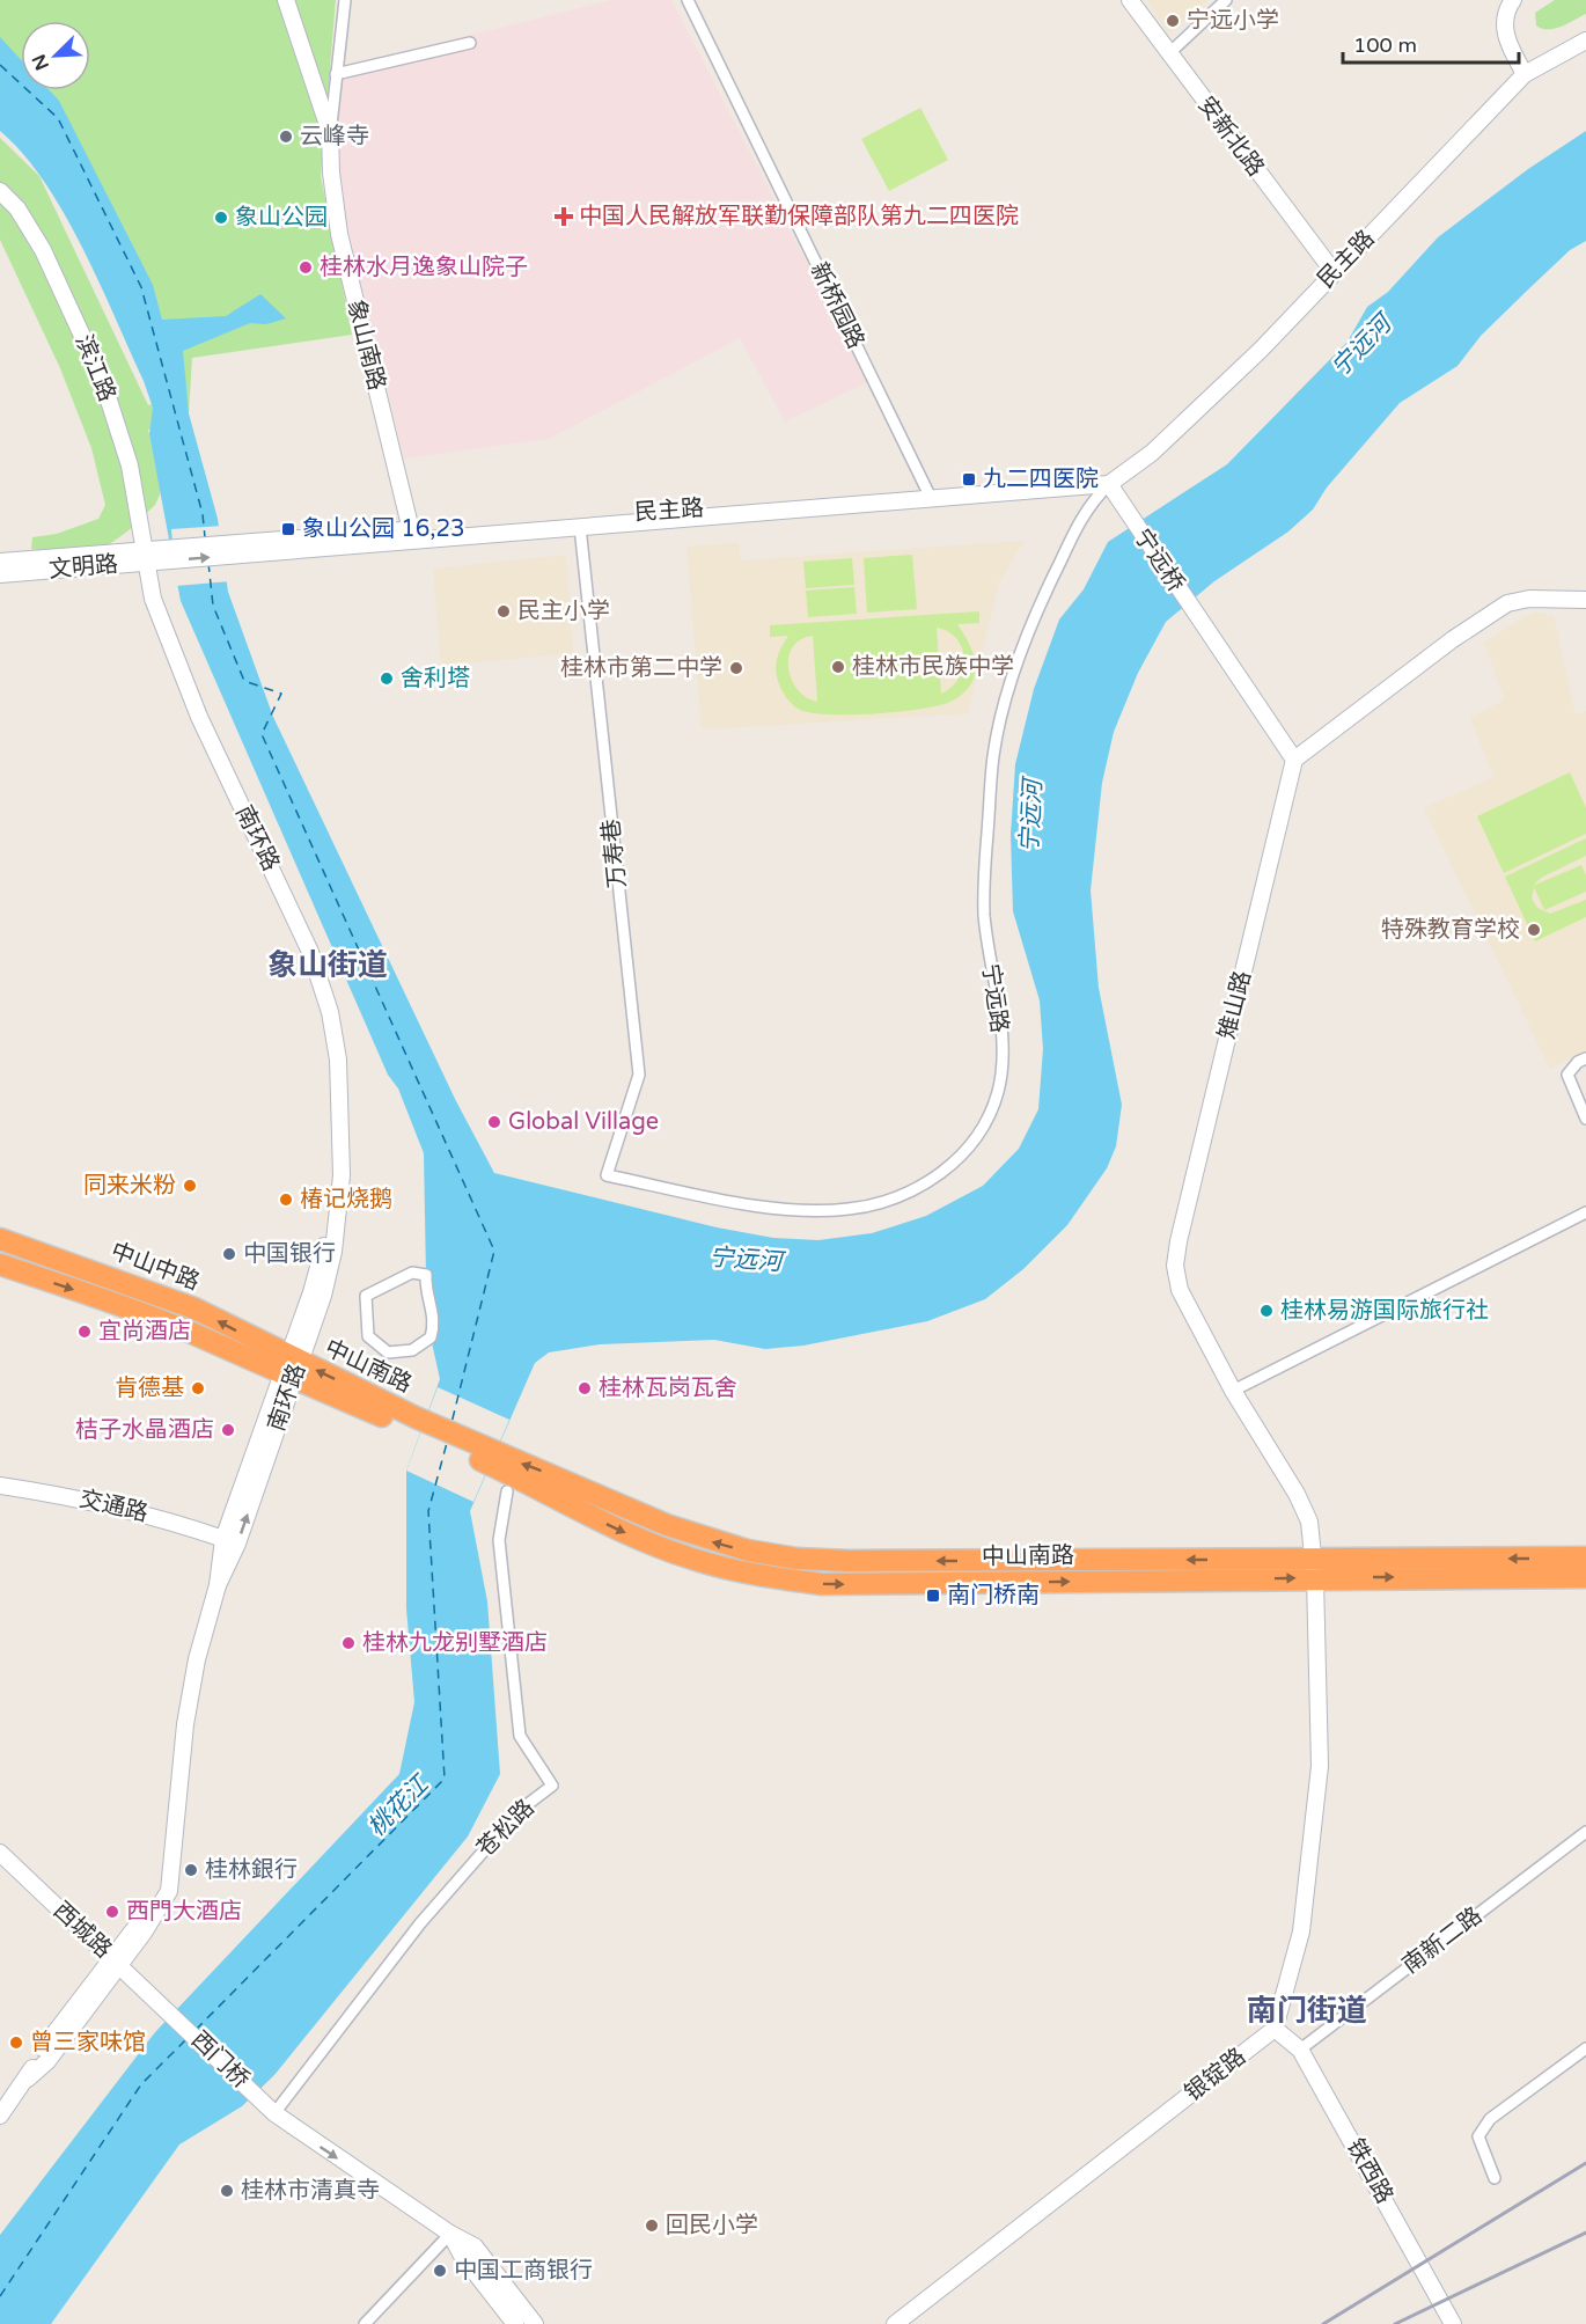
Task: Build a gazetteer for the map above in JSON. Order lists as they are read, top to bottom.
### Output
{
  "streets": {
    "highway": ["中山中路", "中山南路"],
    "street": [
      "安新北路",
      "民主路",
      "新桥园路",
      "象山南路",
      "滨江路",
      "宁远桥",
      "文明路",
      "南环路",
      "万寿巷",
      "宁远路",
      "雉山路",
      "交通路",
      "苍松路",
      "西城路",
      "南新二路",
      "西门桥",
      "银锭路",
      "铁西路"
    ]
  },
  "crossings": [
    ["安新北路", "民主路"],
    ["民主路", "新桥园路"],
    ["民主路", "象山南路"],
    ["民主路", "宁远桥"],
    ["民主路", "文明路"],
    ["民主路", "万寿巷"],
    ["民主路", "宁远路"],
    ["滨江路", "文明路"],
    ["滨江路", "南环路"],
    ["宁远桥", "宁远路"],
    ["宁远桥", "雉山路"],
    ["文明路", "南环路"],
    ["南环路", "中山中路"],
    ["南环路", "中山南路"],
    ["南环路", "交通路"],
    ["南环路", "西城路"],
    ["万寿巷", "宁远路"],
    ["雉山路", "中山南路"],
    ["中山中路", "中山南路"],
    ["苍松路", "西门桥"],
    ["西城路", "西门桥"],
    ["南新二路", "铁西路"],
    ["银锭路", "铁西路"]
  ],
  "one_way": ["西门桥"],
  "districts": ["象山街道", "南门街道"],
  "water": ["宁远河", "桃花江"],
  "places": {
    "other": [
      "宁远小学",
      "云峰寺",
      "象山公园",
      "桂林水月逸象山院子",
      "民主小学",
      "桂林市民族中学",
      "桂林市第二中学",
      "舍利塔",
      "特殊教育学校",
      "Global Village",
      "同来米粉",
      "椿记烧鹅",
      "中国银行",
      "桂林易游国际旅行社",
      "宜尚酒店",
      "肯德基",
      "桂林瓦岗瓦舍",
      "桔子水晶酒店",
      "桂林九龙别墅酒店",
      "桂林銀行",
      "西門大酒店",
      "曾三家味馆",
      "桂林市清真寺",
      "回民小学",
      "中国工商银行"
    ],
    "health": ["中国人民解放军联勤保障部队第九二四医院"],
    "transit": ["九二四医院", "象山公园 16,23", "南门桥南"]
  },
  "scale_bar": "100 m",
  "north": "bottom left"
}
